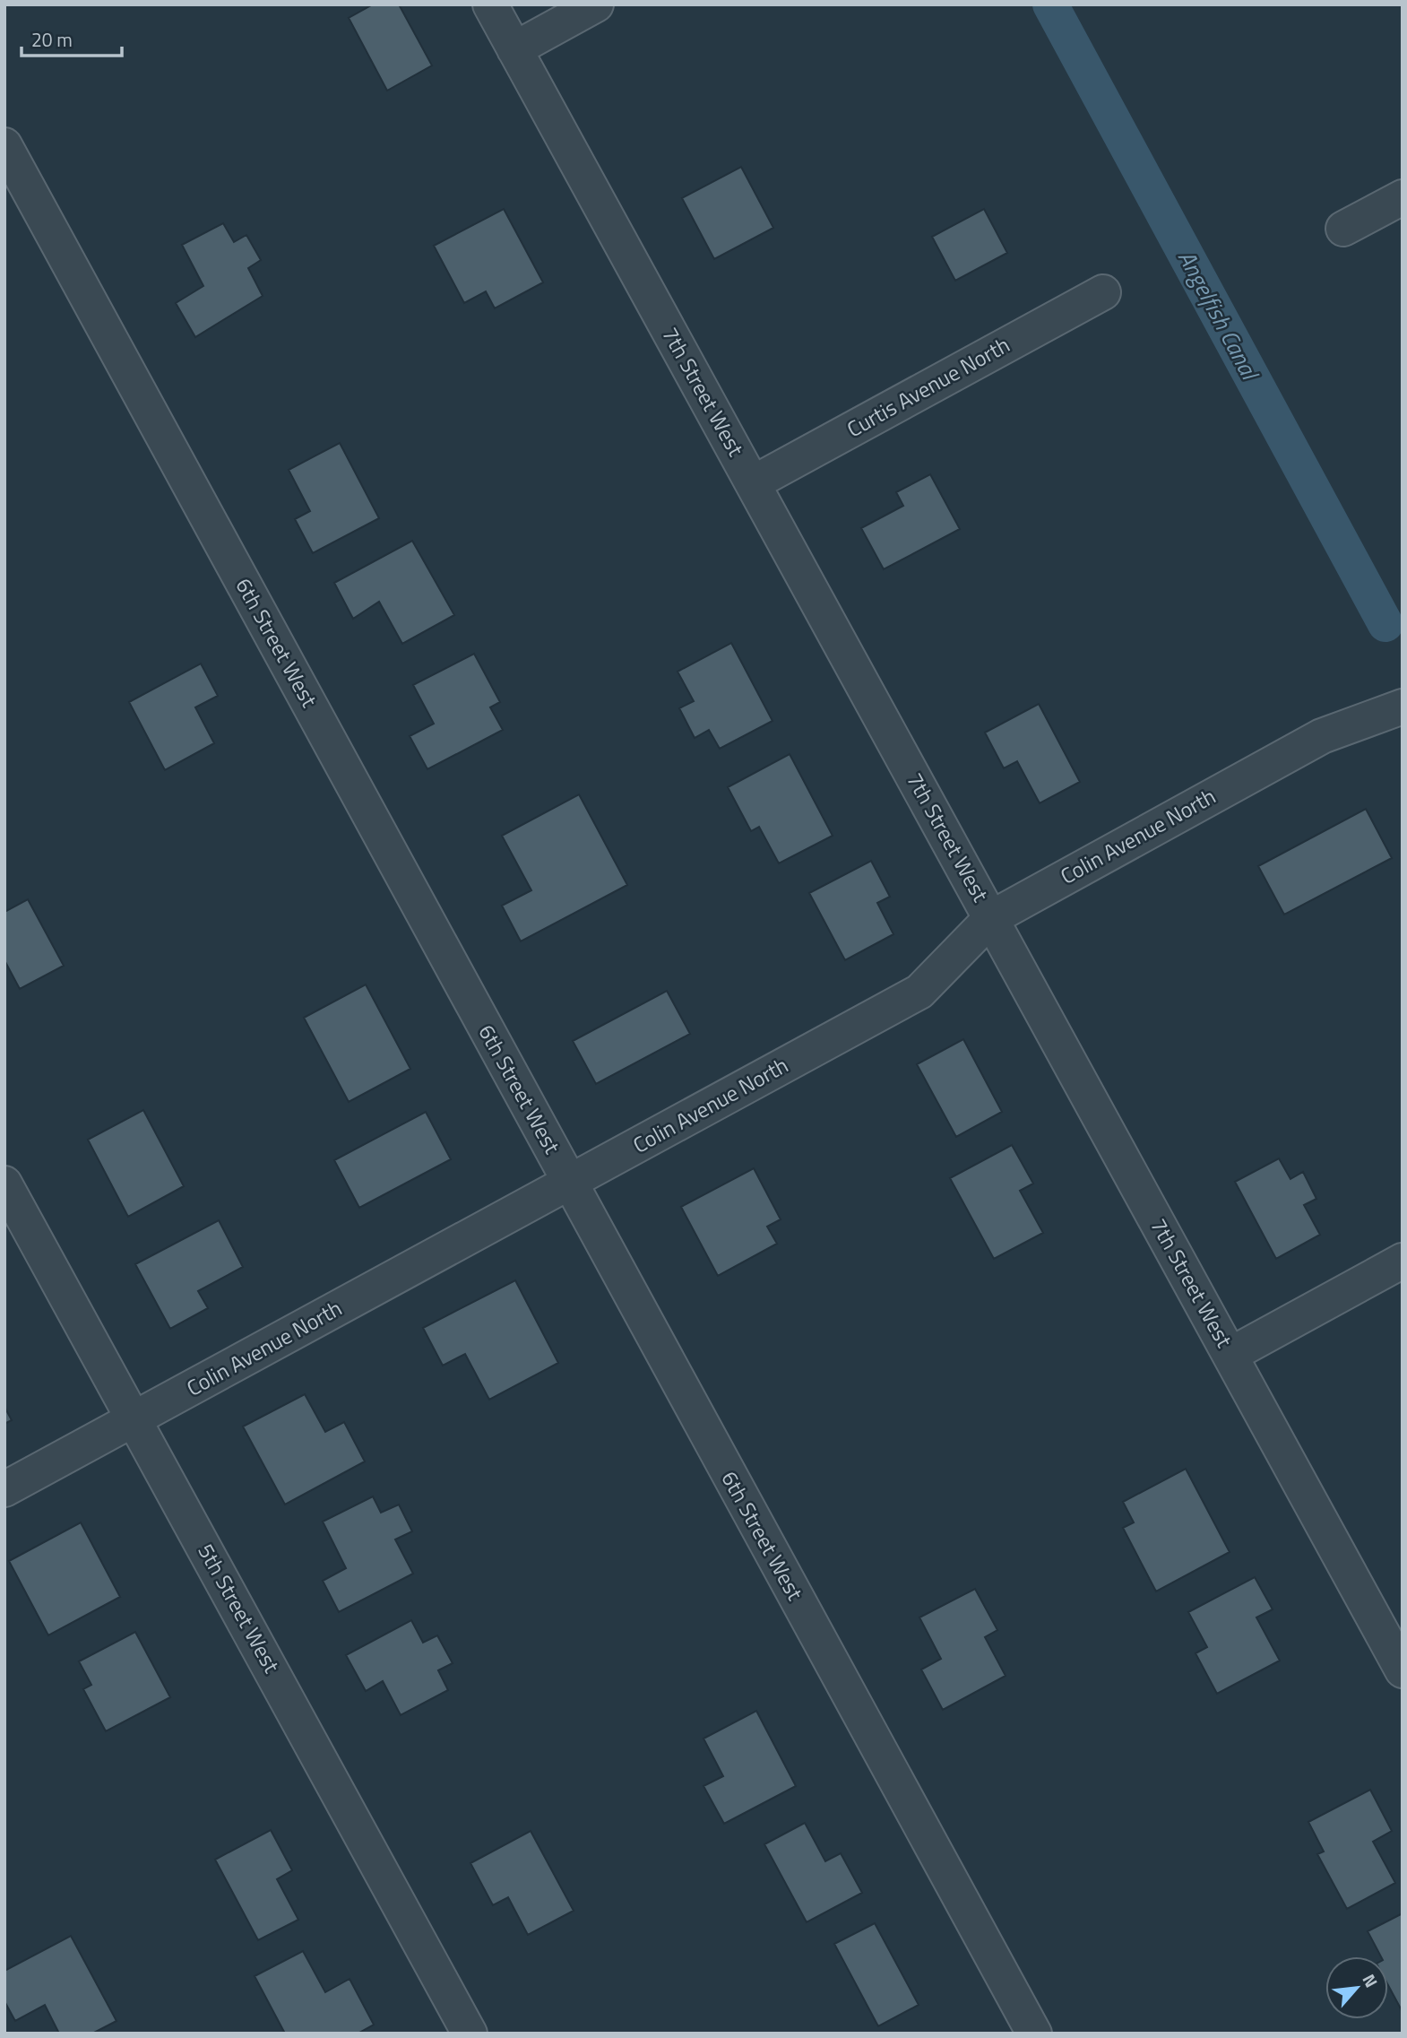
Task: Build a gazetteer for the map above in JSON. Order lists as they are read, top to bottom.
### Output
{
  "streets": {
    "street": [
      "Curtis Avenue North",
      "7th Street West",
      "6th Street West",
      "Colin Avenue North",
      "5th Street West"
    ]
  },
  "crossings": [
    ["Curtis Avenue North", "7th Street West"],
    ["7th Street West", "Colin Avenue North"],
    ["6th Street West", "Colin Avenue North"],
    ["Colin Avenue North", "5th Street West"]
  ],
  "water": ["Angelfish Canal"],
  "scale_bar": "20 m",
  "north": "top right"
}
